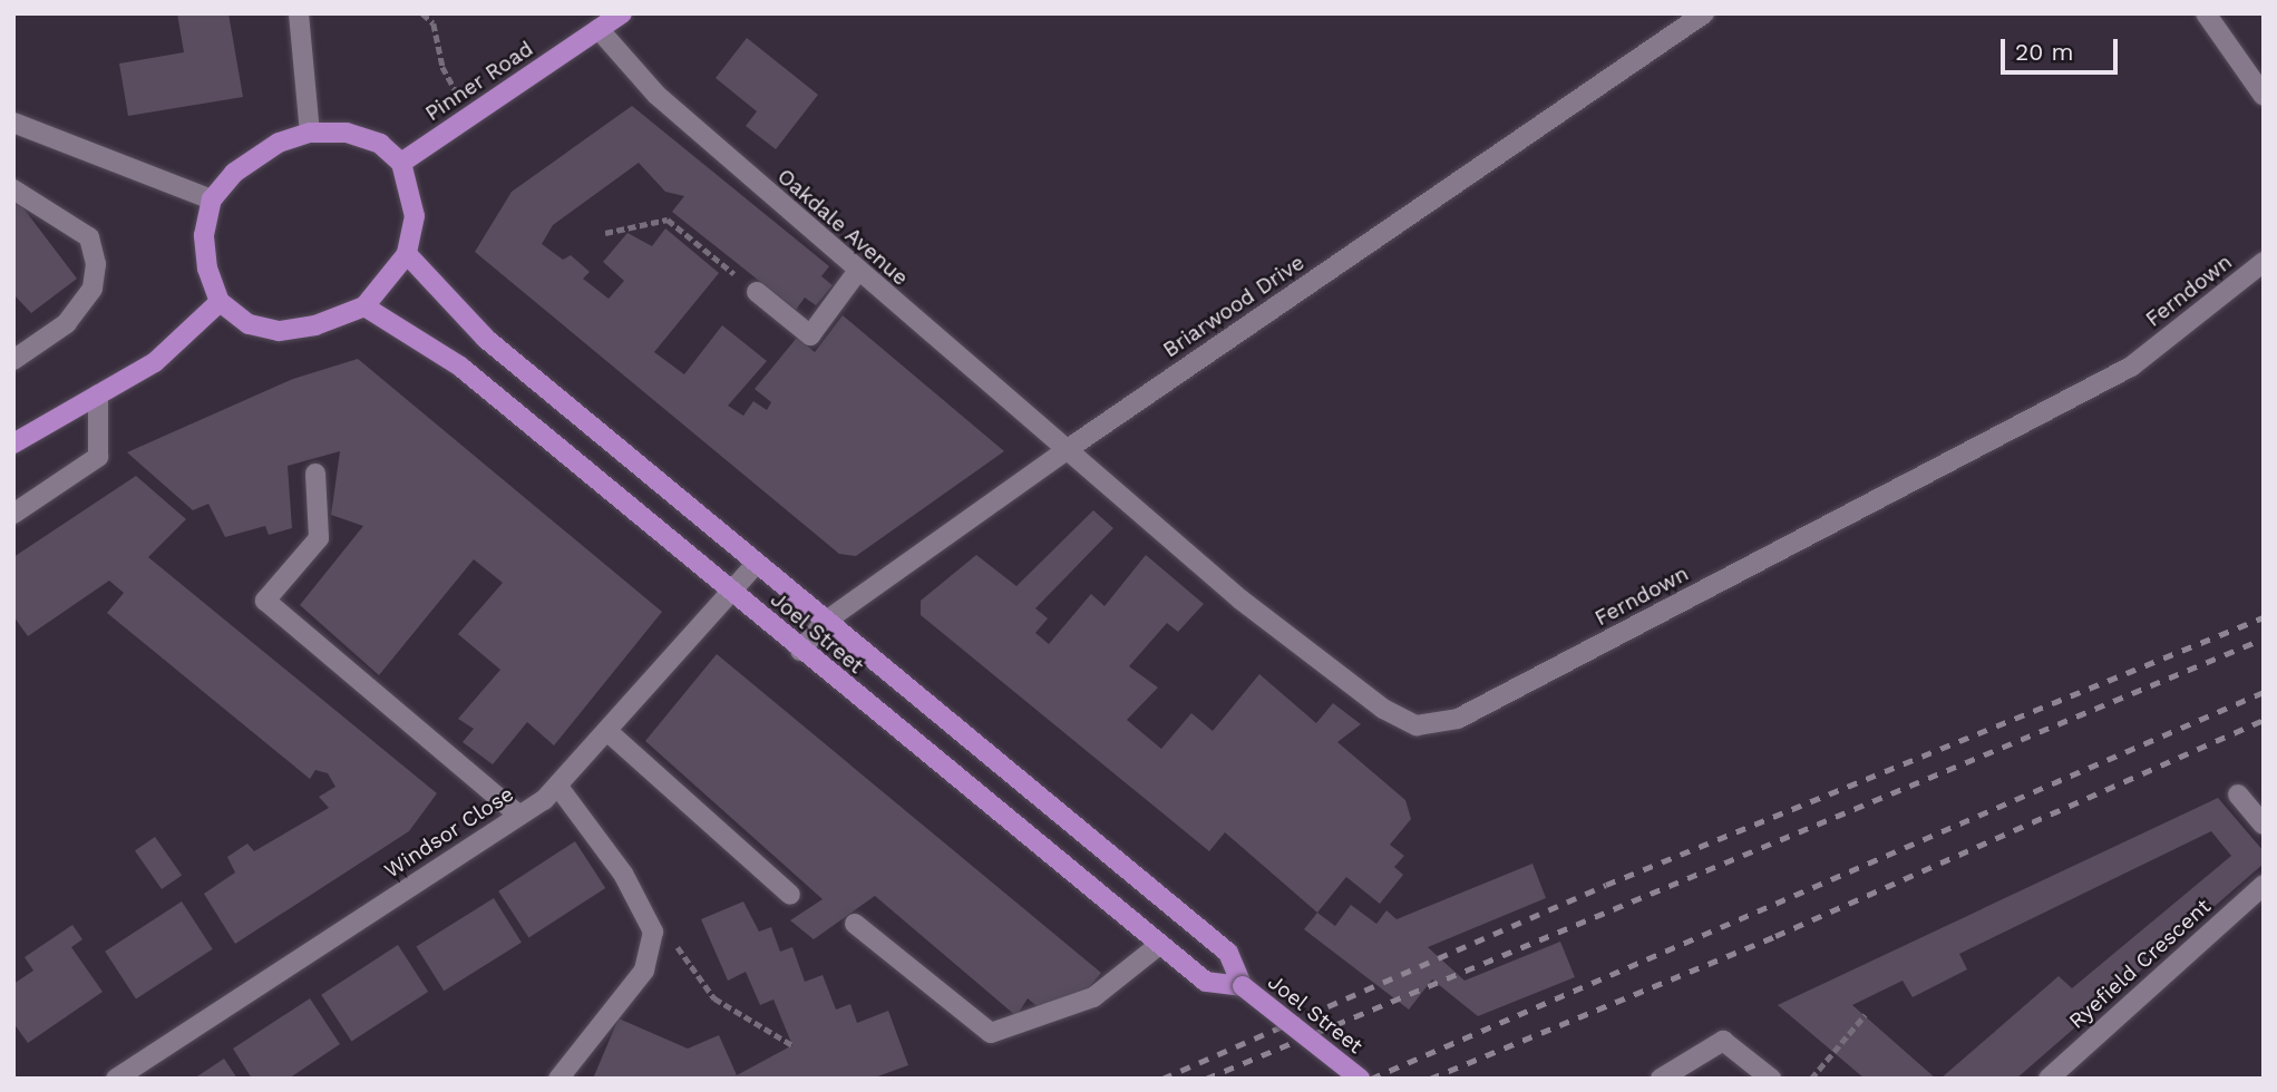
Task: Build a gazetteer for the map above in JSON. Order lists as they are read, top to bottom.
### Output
{
  "streets": {
    "main road": ["Pinner Road", "Joel Street"],
    "street": [
      "Oakdale Avenue",
      "Ferndown",
      "Briarwood Drive",
      "Windsor Close",
      "Ryefield Crescent"
    ]
  },
  "crossings": [
    ["Pinner Road", "Oakdale Avenue"],
    ["Pinner Road", "Joel Street"],
    ["Oakdale Avenue", "Ferndown"],
    ["Oakdale Avenue", "Briarwood Drive"],
    ["Ferndown", "Briarwood Drive"],
    ["Briarwood Drive", "Joel Street"],
    ["Joel Street", "Windsor Close"]
  ],
  "scale_bar": "20 m"
}
